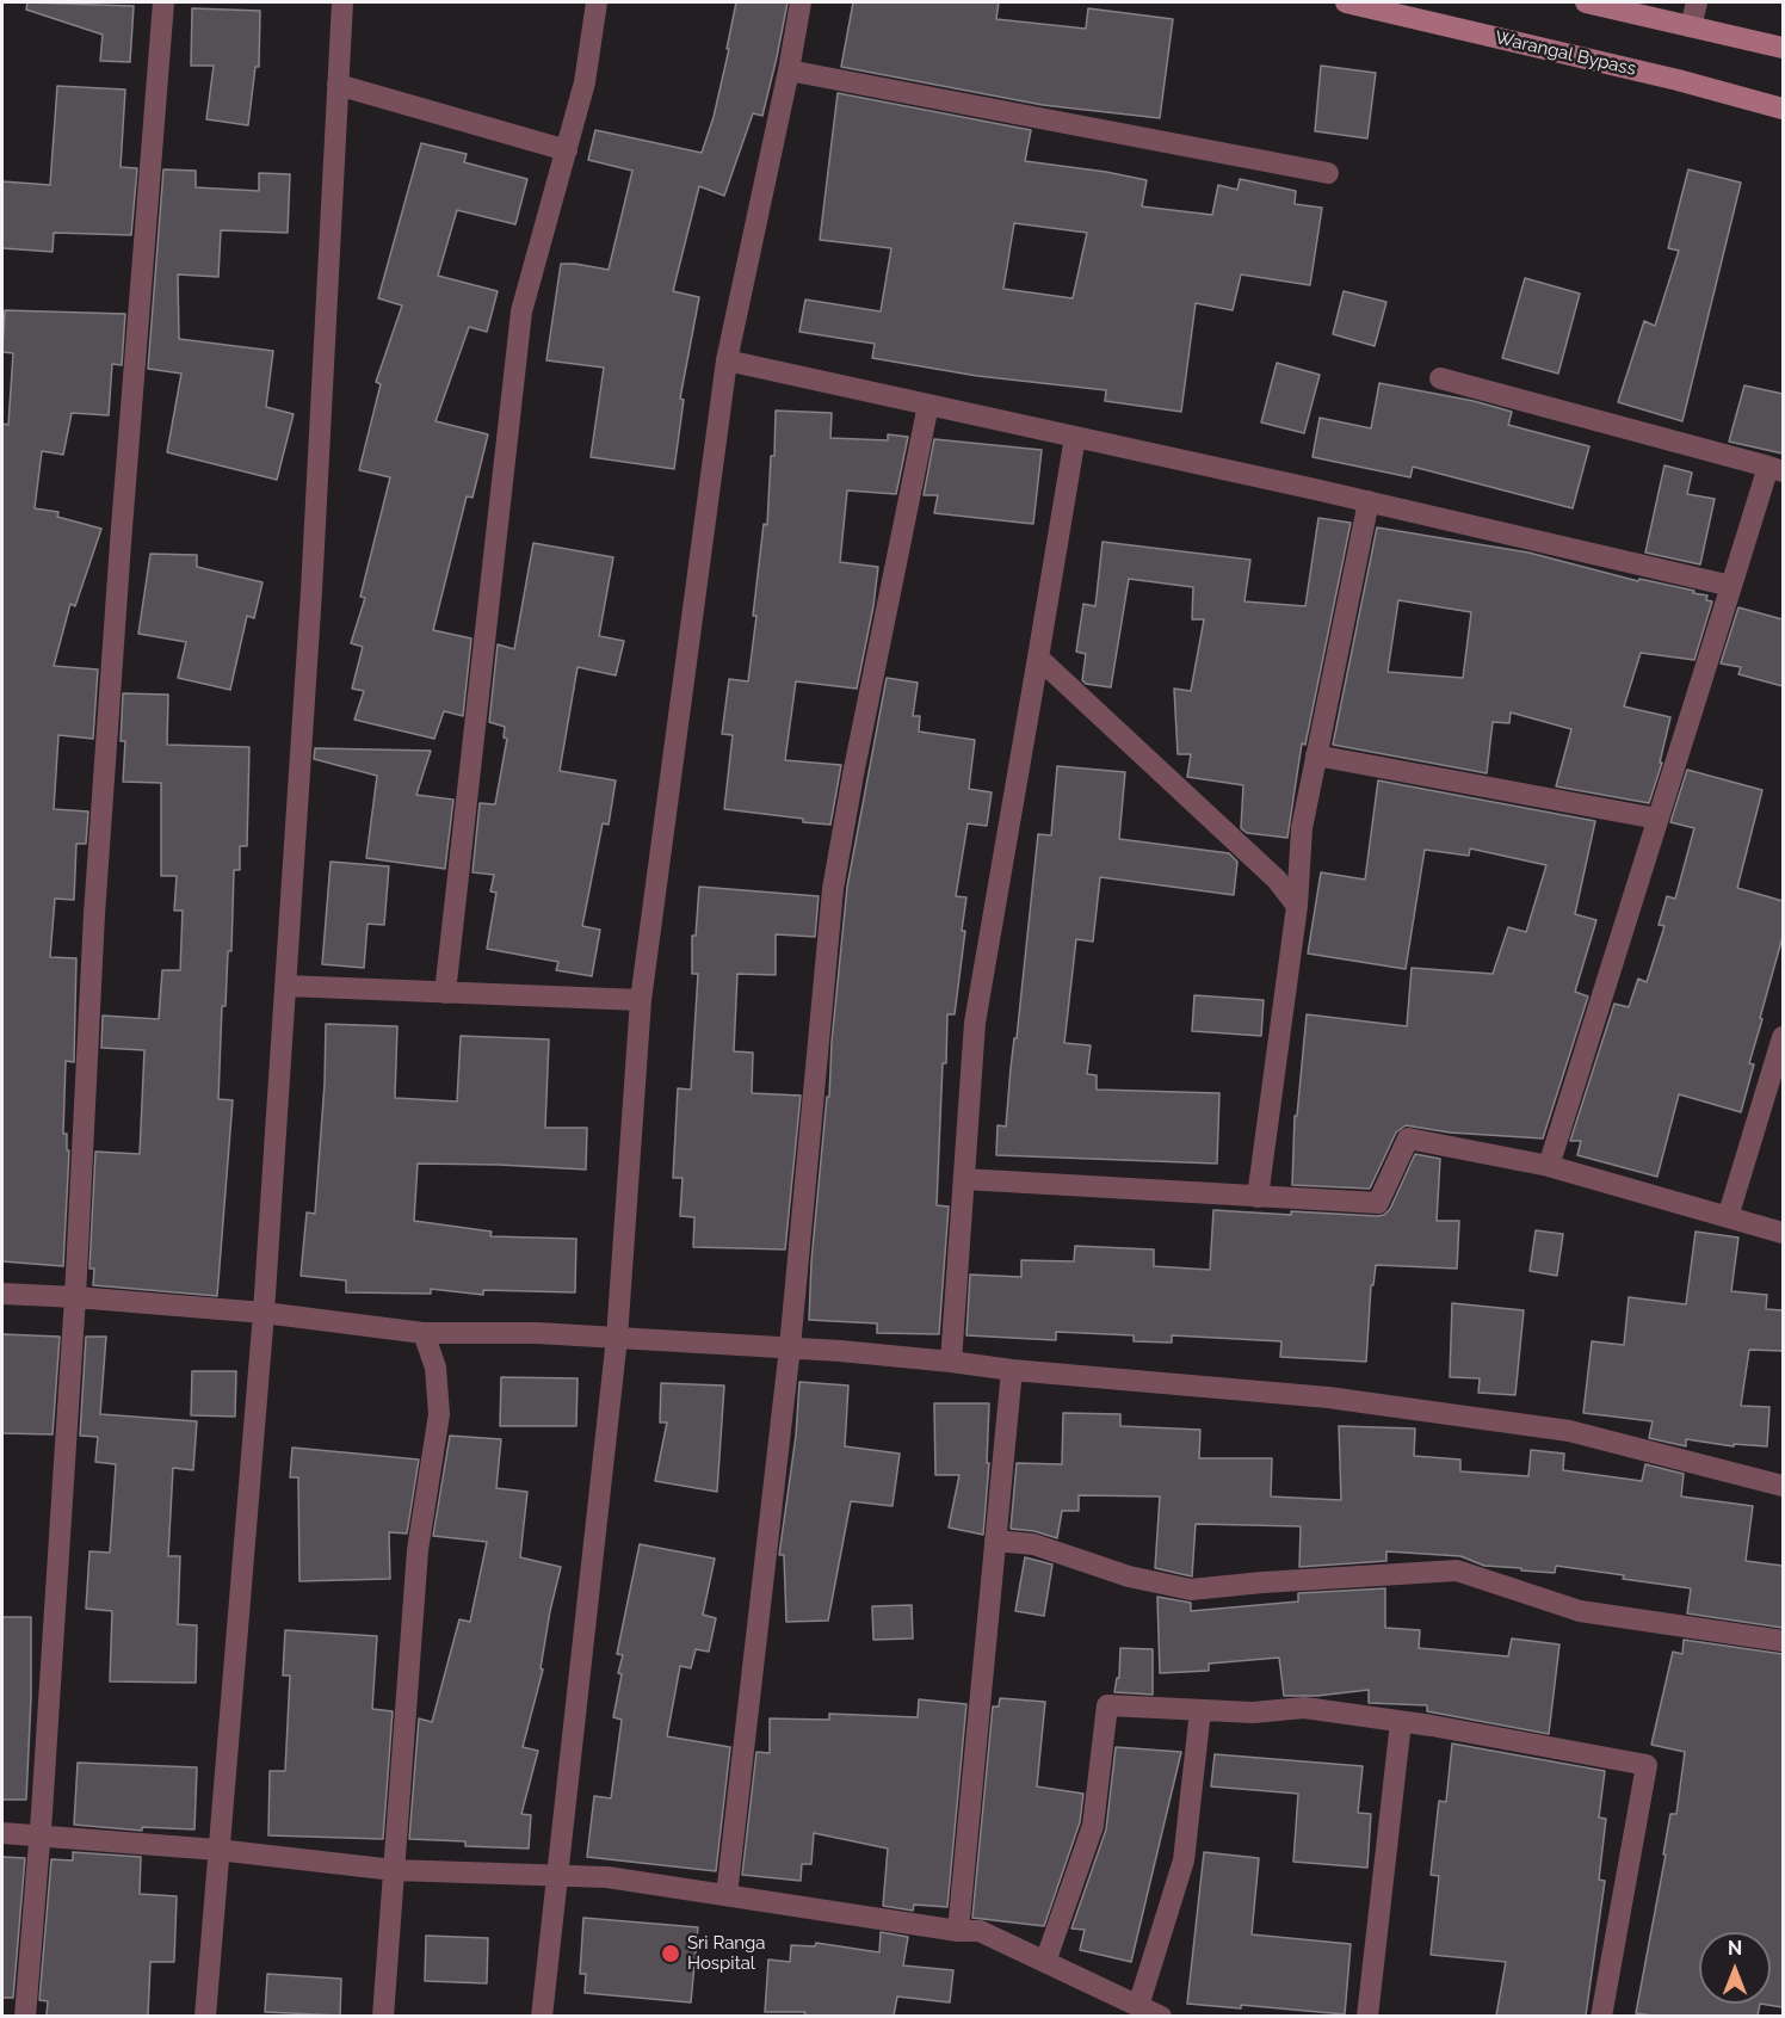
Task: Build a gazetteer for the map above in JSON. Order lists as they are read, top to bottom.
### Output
{
  "streets": {
    "main road": ["Warangal Bypass"]
  },
  "places": ["Sri Ranga Hospital"],
  "north": "top"
}
